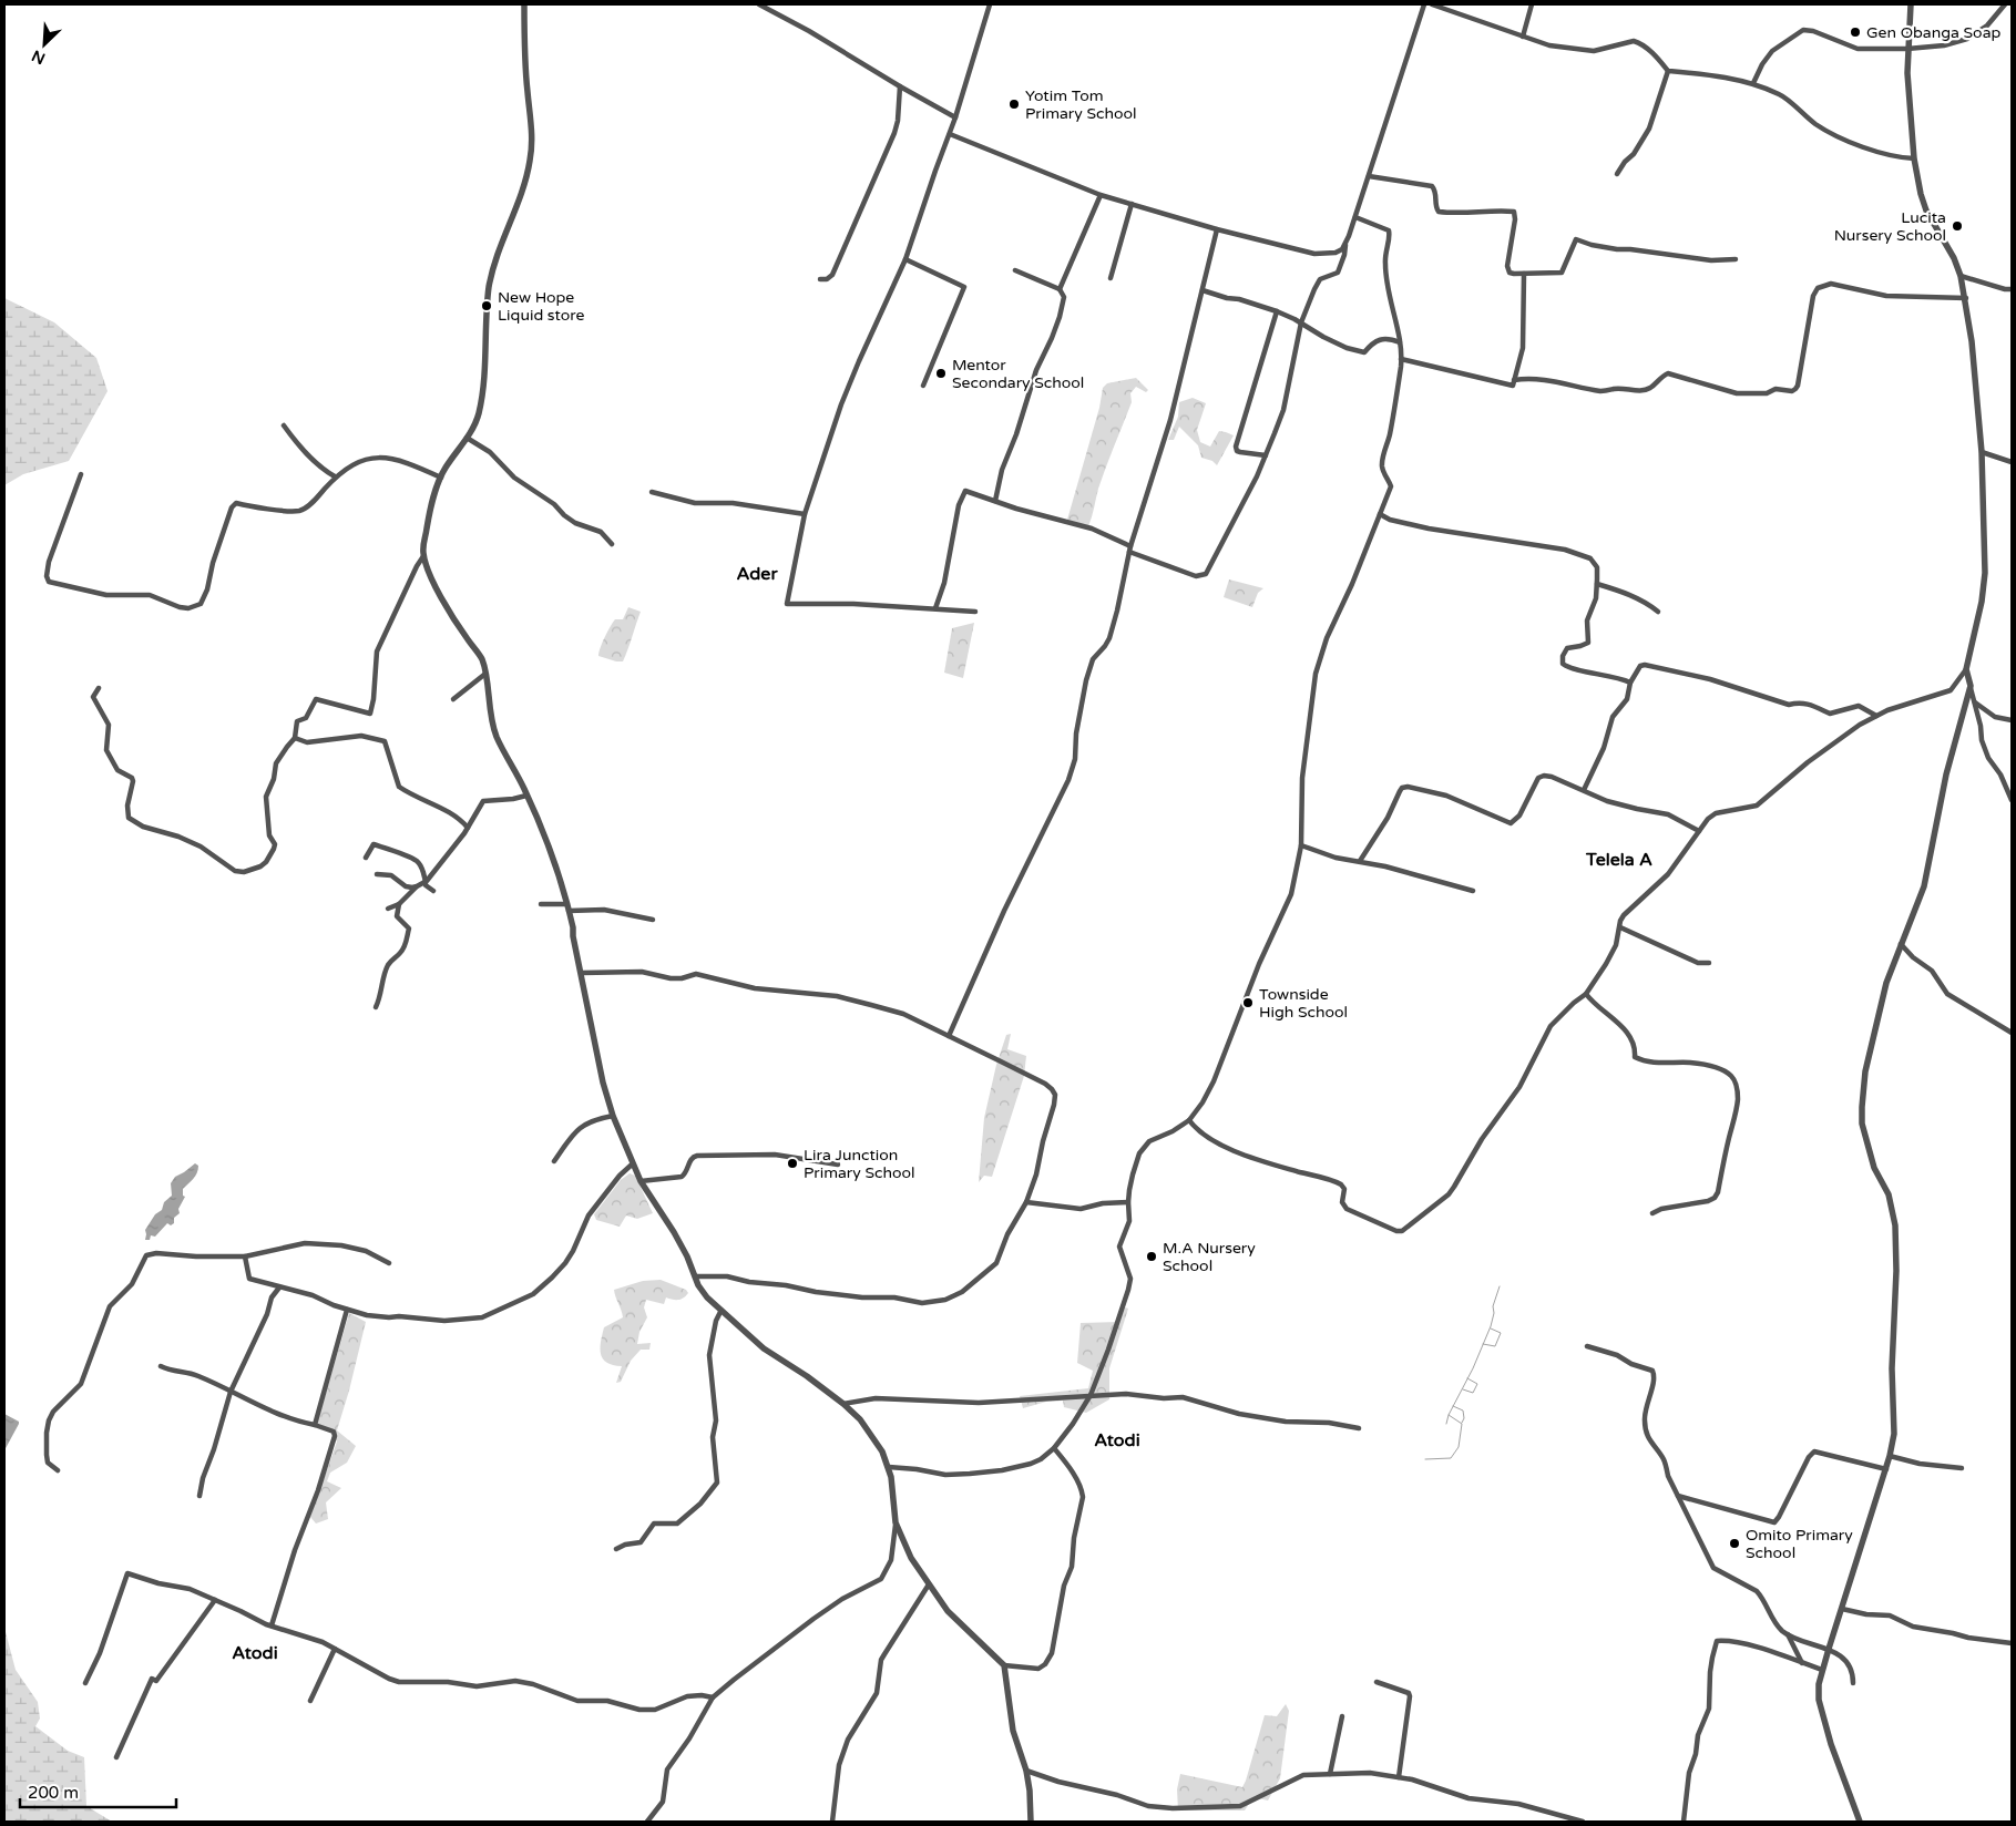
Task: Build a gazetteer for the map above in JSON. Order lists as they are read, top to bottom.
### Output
{
  "districts": [
    "Ader",
    "Telela A",
    "Atodi",
    "Atodi"
  ],
  "places": [
    "Gen Obanga Soap",
    "Yotim Tom Primary School",
    "Lucita Nursery School",
    "New Hope Liquid store",
    "Mentor Secondary School",
    "Townside High School",
    "Lira Junction Primary School",
    "M.A Nursery School",
    "Omito Primary School"
  ],
  "scale_bar": "200 m",
  "north": "bottom left"
}
